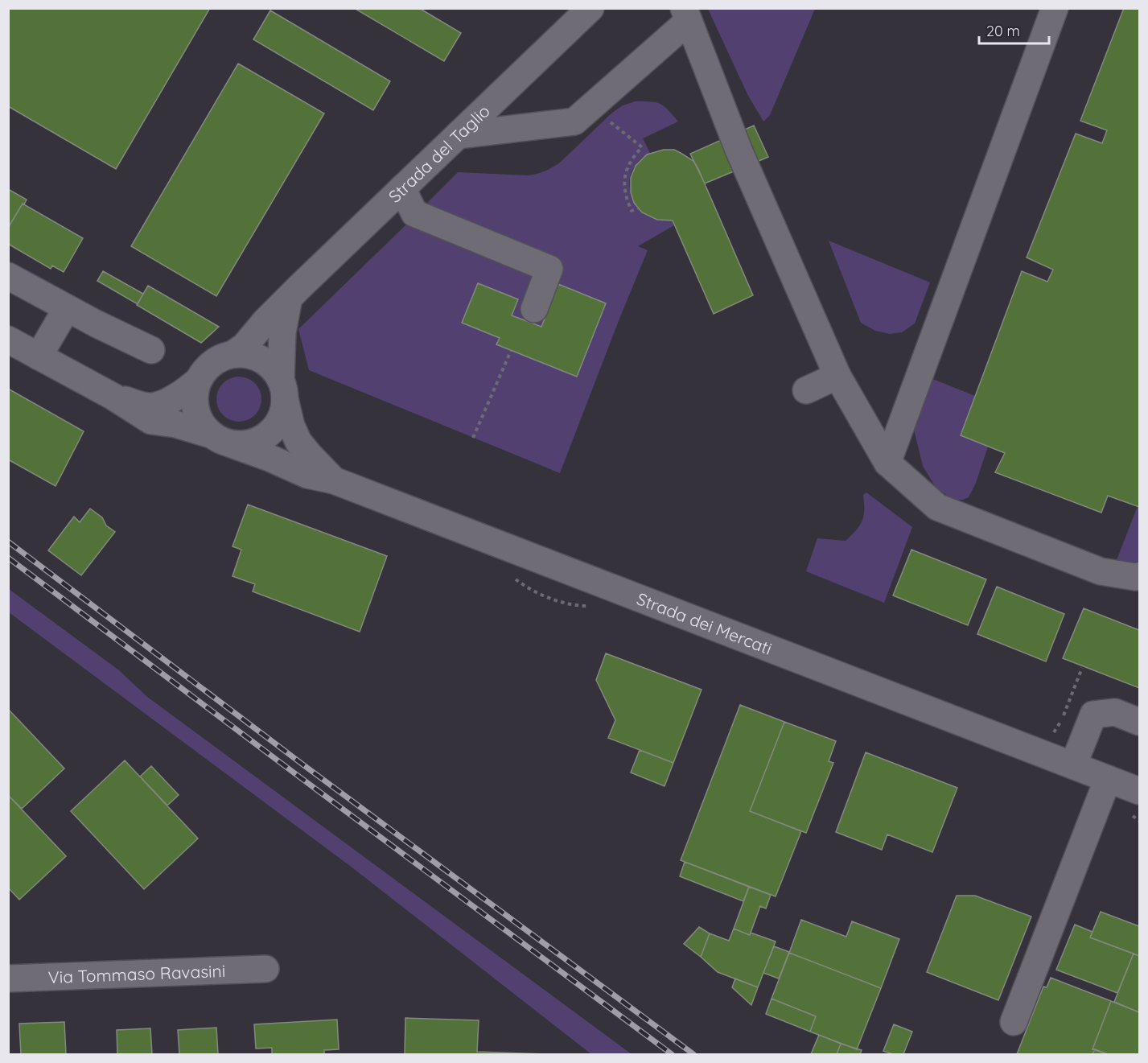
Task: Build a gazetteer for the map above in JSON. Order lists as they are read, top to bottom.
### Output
{
  "streets": {
    "street": ["Strada del Taglio", "Strada dei Mercati", "Via Tommaso Ravasini"]
  },
  "crossings": [
    ["Strada del Taglio", "Strada dei Mercati"]
  ],
  "scale_bar": "20 m"
}
